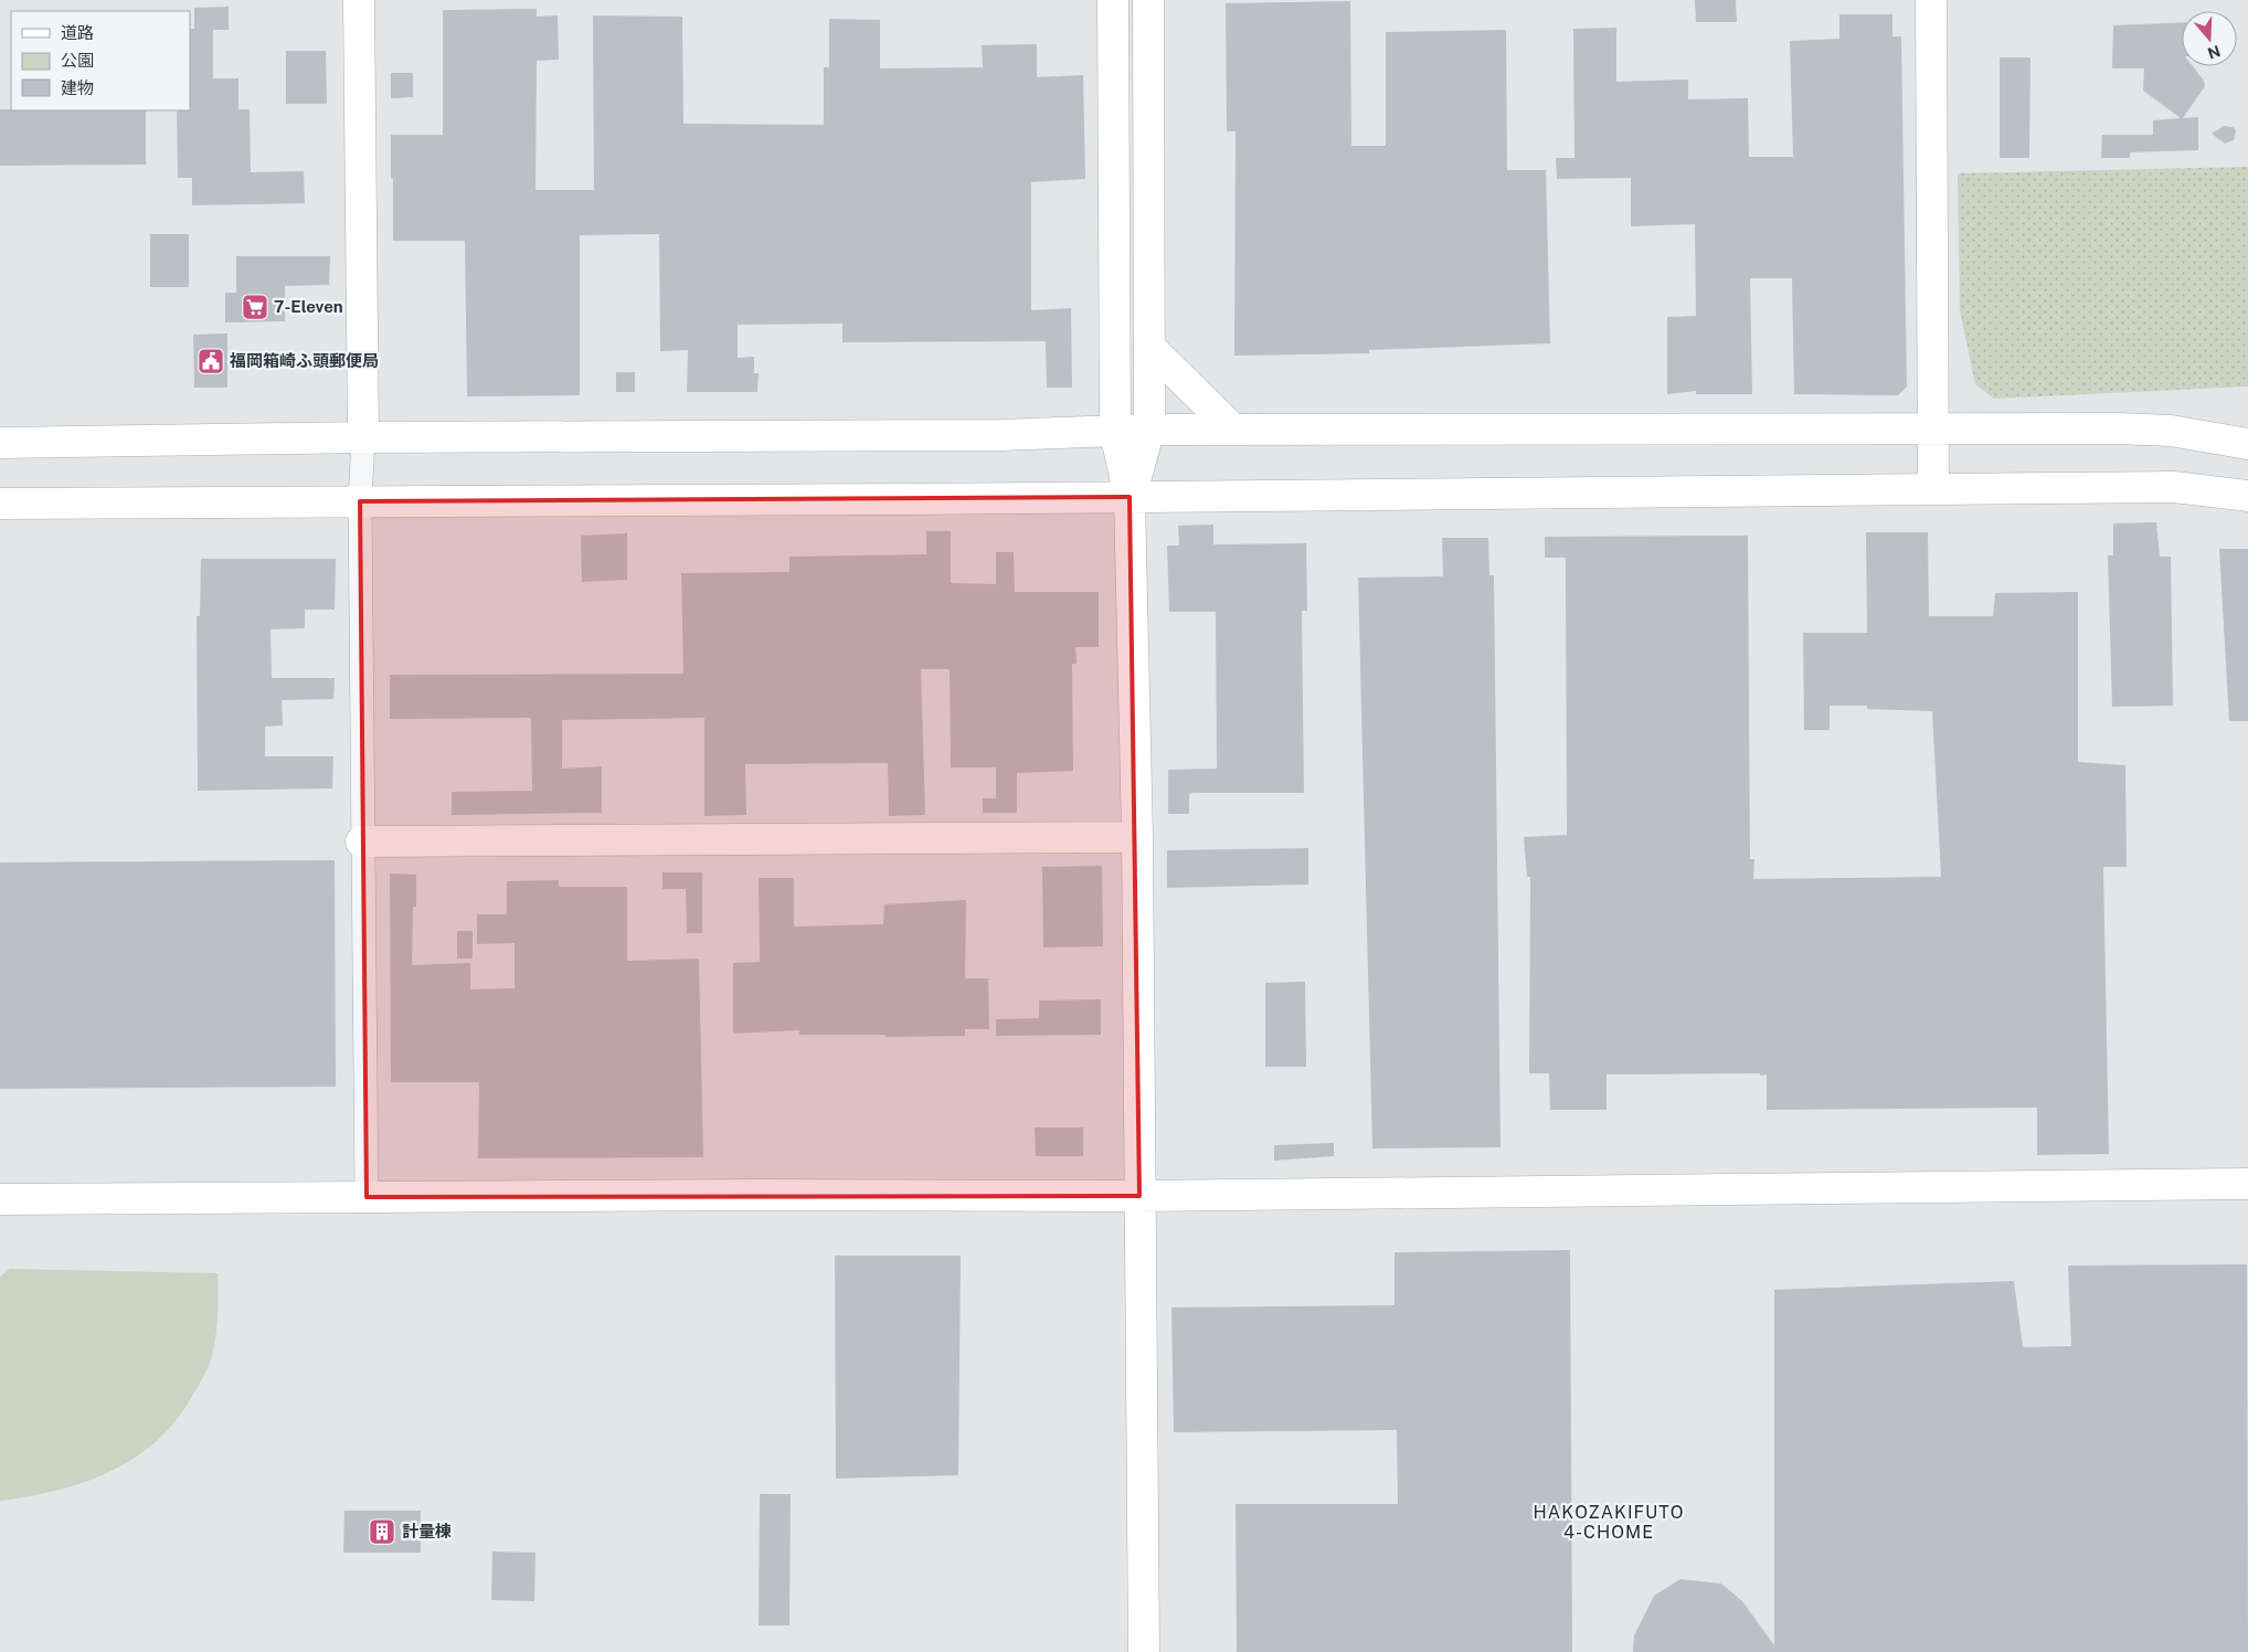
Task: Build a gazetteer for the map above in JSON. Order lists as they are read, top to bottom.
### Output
{
  "districts": ["HAKOZAKIFUTO 4-CHOME"],
  "places": {
    "supermarket": ["7-Eleven"],
    "public building": ["福岡箱崎ふ頭郵便局"],
    "building": ["計量棟"]
  },
  "legend": ["道路", "公園", "建物"],
  "north": "bottom"
}
